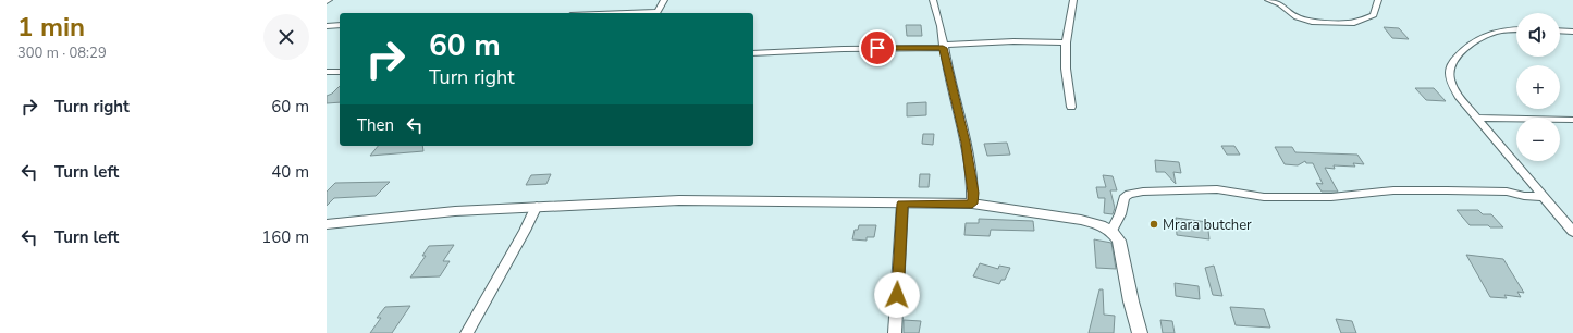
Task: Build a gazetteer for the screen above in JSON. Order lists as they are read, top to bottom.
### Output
{
  "places": ["Mrara butcher"],
  "page": {
    "heading": ["1 min", "300 m · 08:29"],
    "map_buttons": ["+", "−"],
    "turn": ["60 m", "Turn right"],
    "list": [
      {
        "name": "Turn right",
        "value": "60 m"
      },
      {
        "name": "Turn left",
        "value": "40 m"
      },
      {
        "name": "Turn left",
        "value": "160 m"
      }
    ],
    "then": "Then"
  }
}
